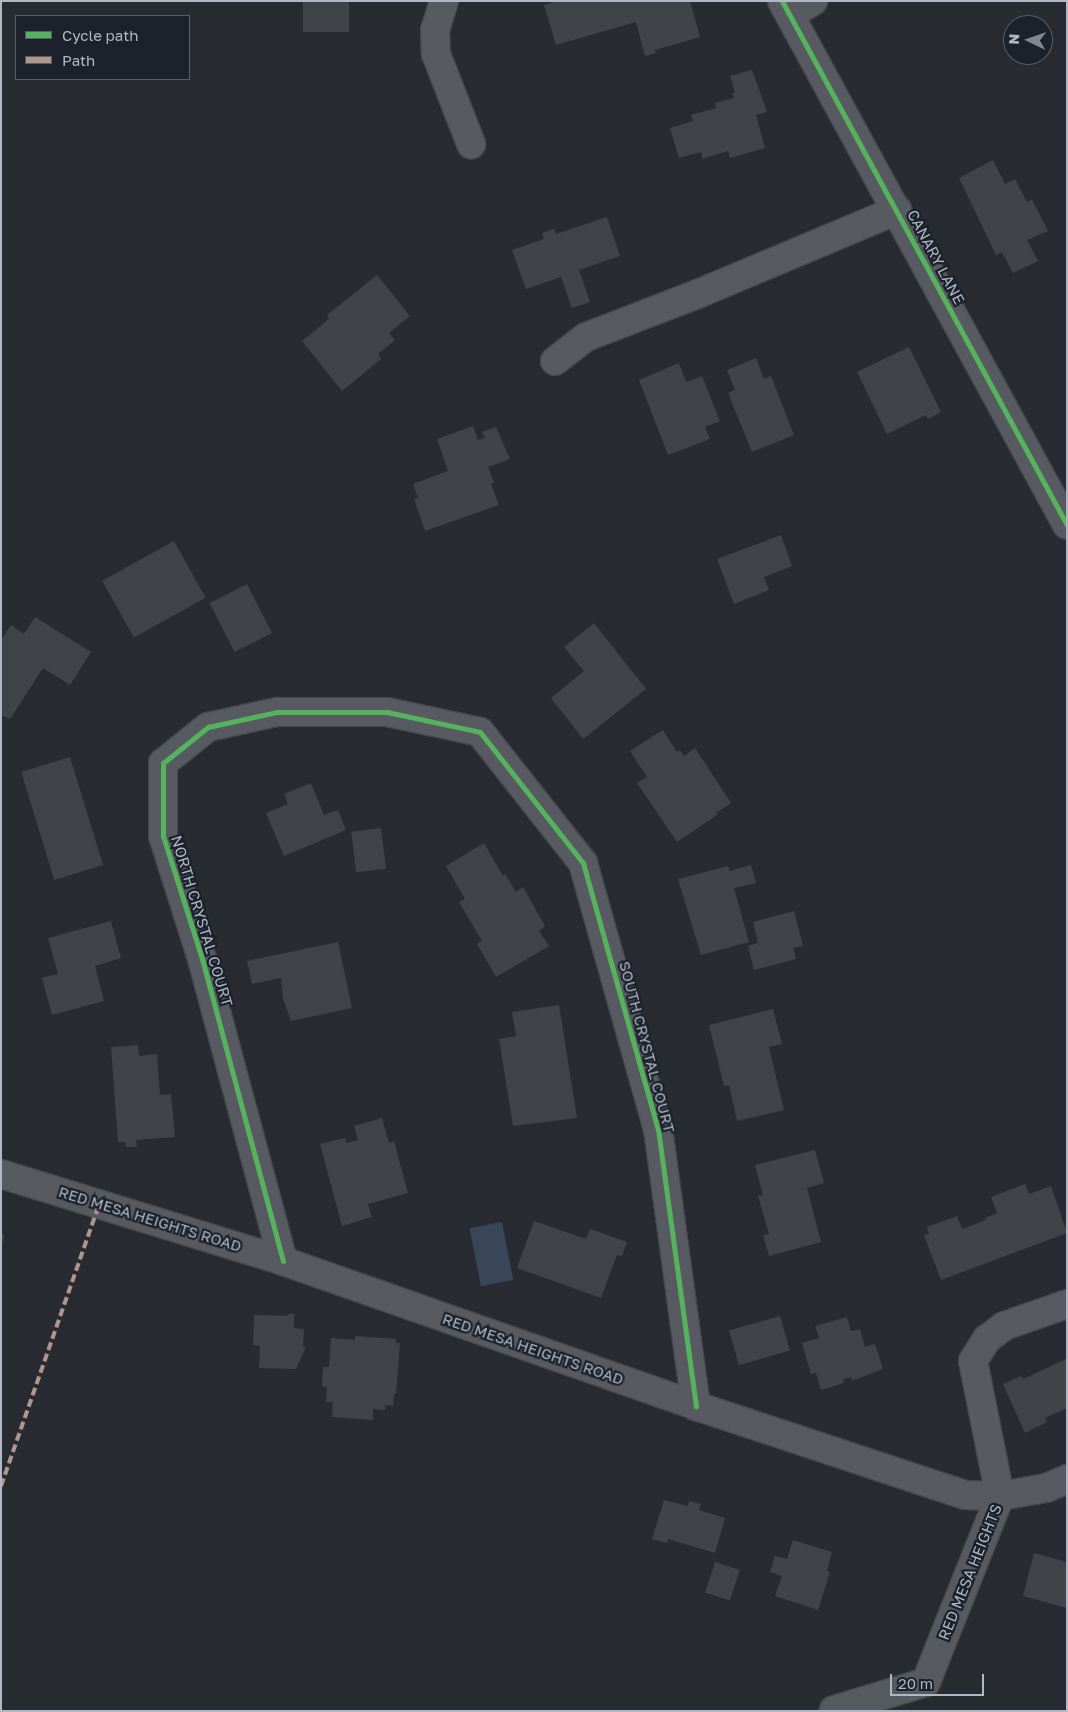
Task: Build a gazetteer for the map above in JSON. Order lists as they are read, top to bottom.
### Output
{
  "streets": {
    "street": [
      "CANARY LANE",
      "NORTH CRYSTAL COURT",
      "SOUTH CRYSTAL COURT",
      "RED MESA HEIGHTS ROAD",
      "RED MESA HEIGHTS"
    ]
  },
  "crossings": [
    ["NORTH CRYSTAL COURT", "SOUTH CRYSTAL COURT"],
    ["NORTH CRYSTAL COURT", "RED MESA HEIGHTS ROAD"],
    ["SOUTH CRYSTAL COURT", "RED MESA HEIGHTS ROAD"],
    ["RED MESA HEIGHTS ROAD", "RED MESA HEIGHTS"]
  ],
  "legend": ["Cycle path", "Path"],
  "scale_bar": "20 m",
  "north": "left"
}
